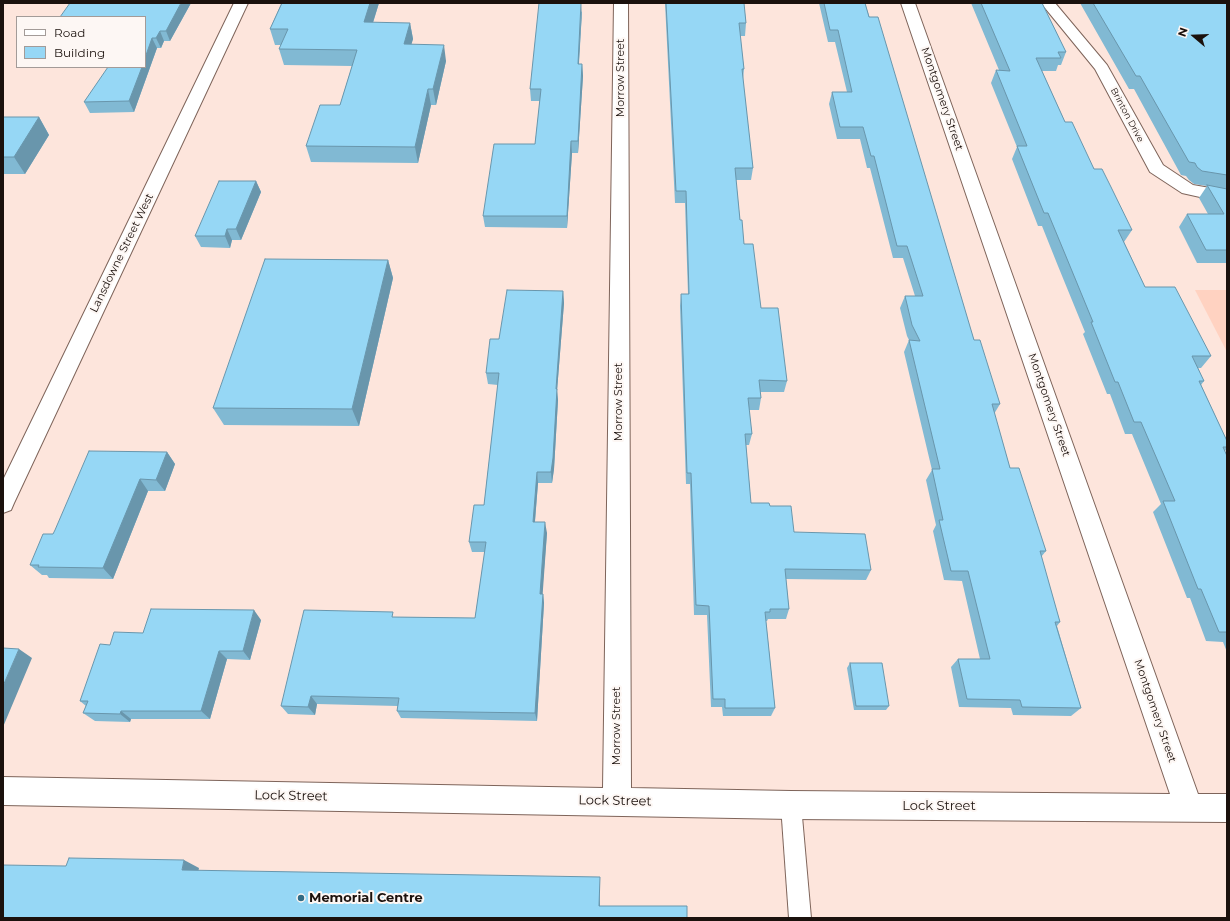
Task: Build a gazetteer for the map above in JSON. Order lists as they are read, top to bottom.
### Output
{
  "streets": {
    "street": [
      "Morrow Street",
      "Montgomery Street",
      "Brinton Drive",
      "Lansdowne Street West",
      "Lock Street"
    ]
  },
  "crossings": [
    ["Morrow Street", "Lock Street"],
    ["Montgomery Street", "Lock Street"]
  ],
  "places": ["Memorial Centre"],
  "legend": ["Road", "Building"],
  "north": "left"
}
